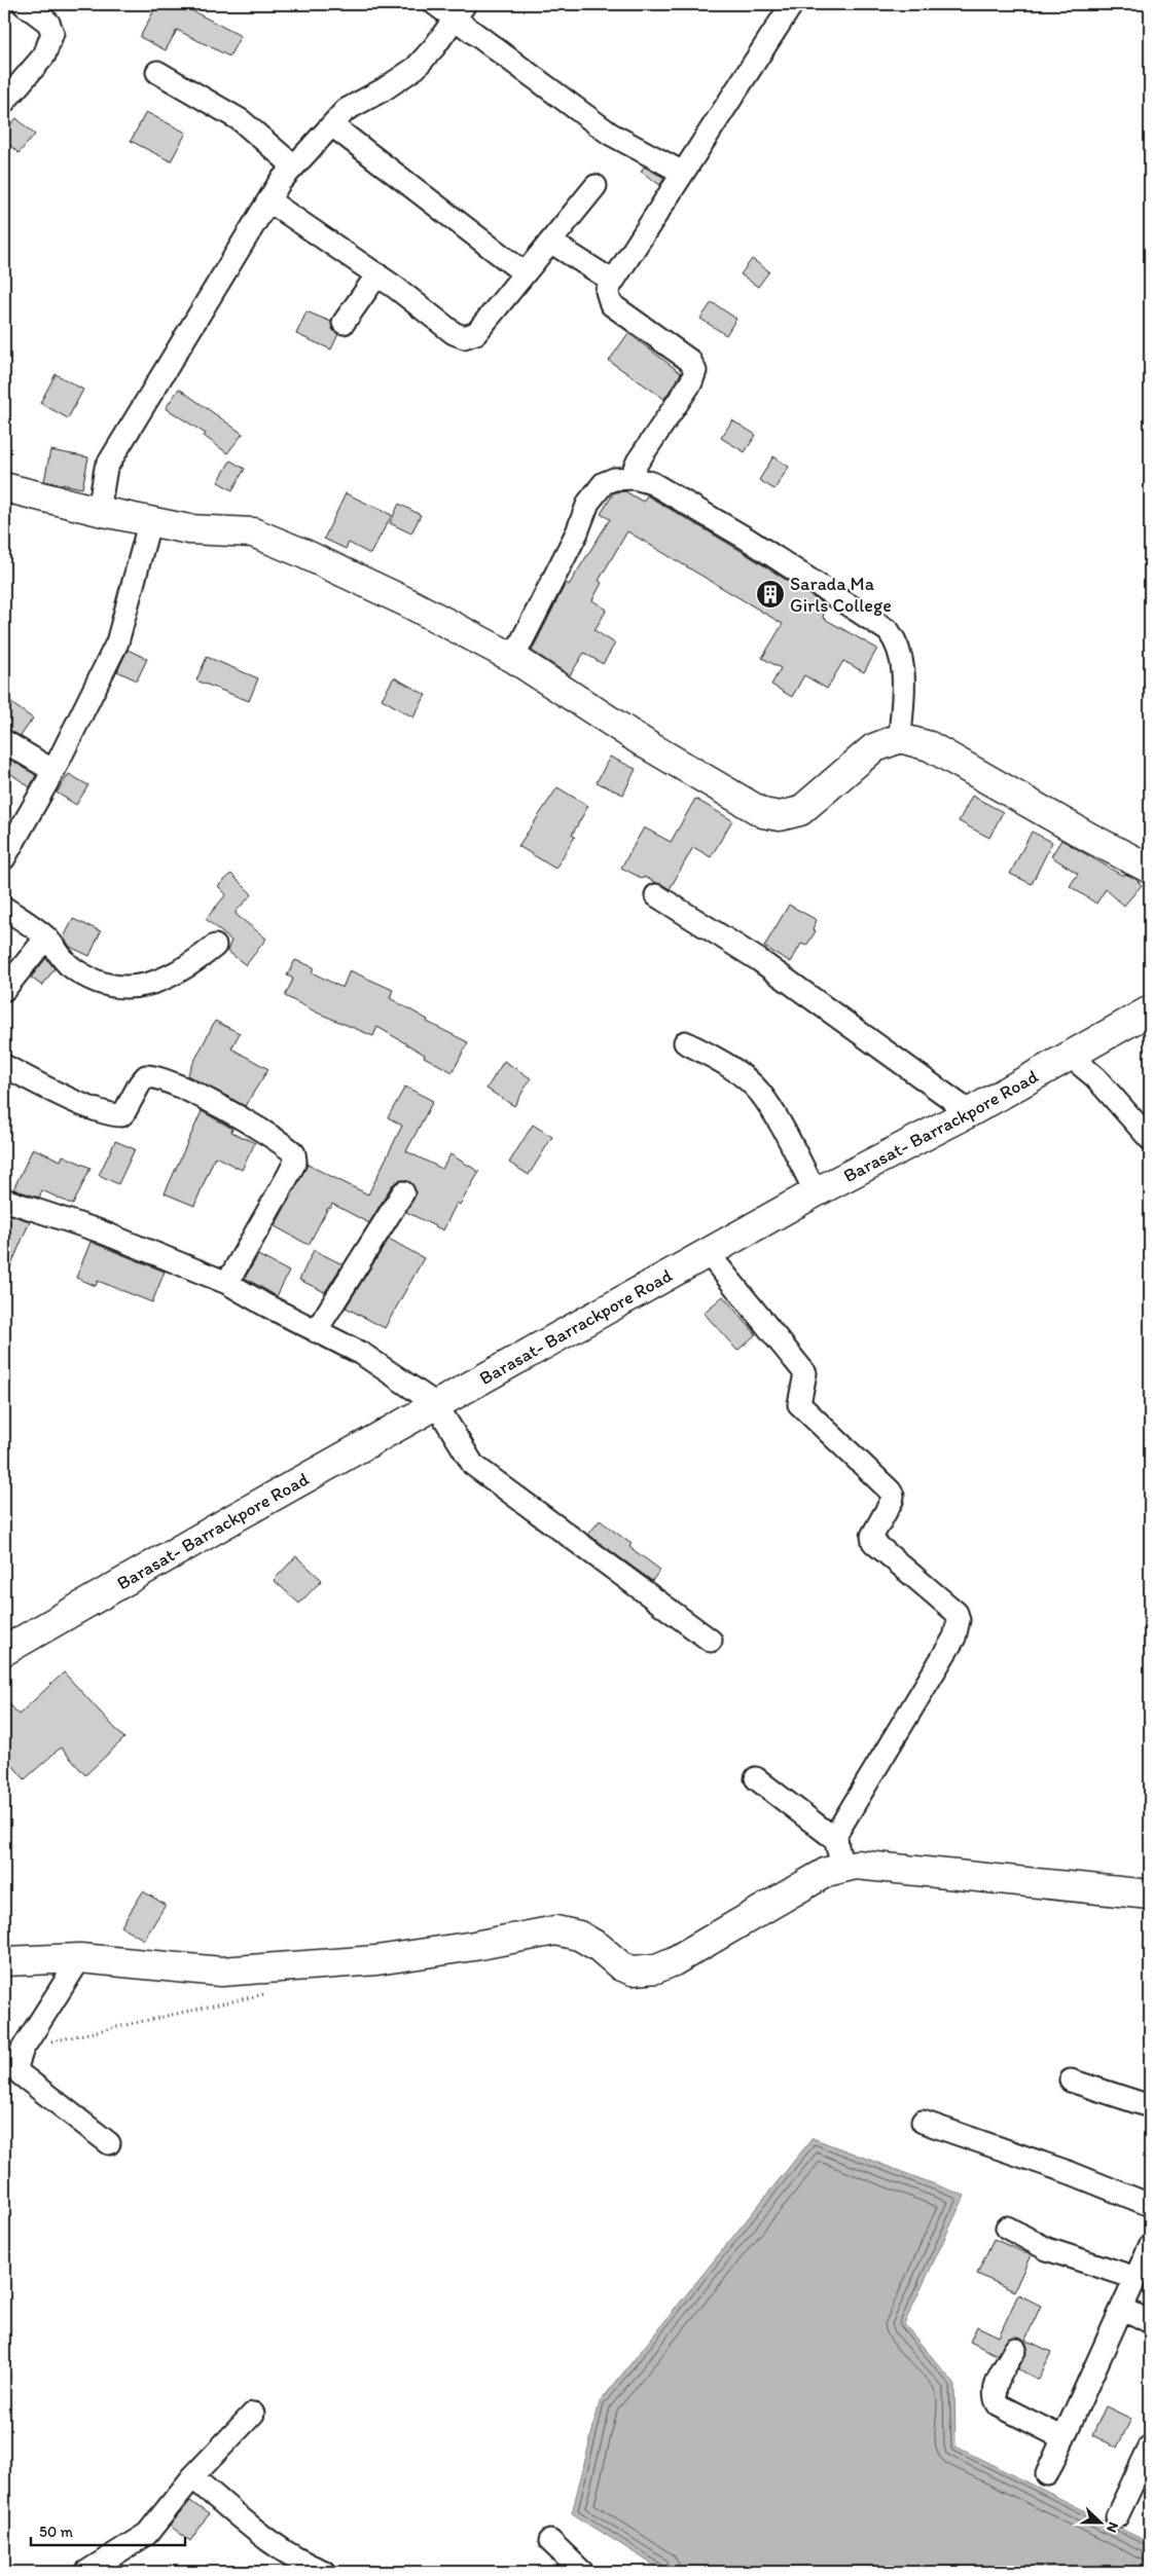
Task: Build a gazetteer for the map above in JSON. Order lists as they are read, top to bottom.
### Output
{
  "streets": {
    "street": ["Barasat- Barrackpore Road"]
  },
  "places": {
    "building": ["Sarada Ma Girls College"]
  },
  "scale_bar": "50 m",
  "north": "right"
}
